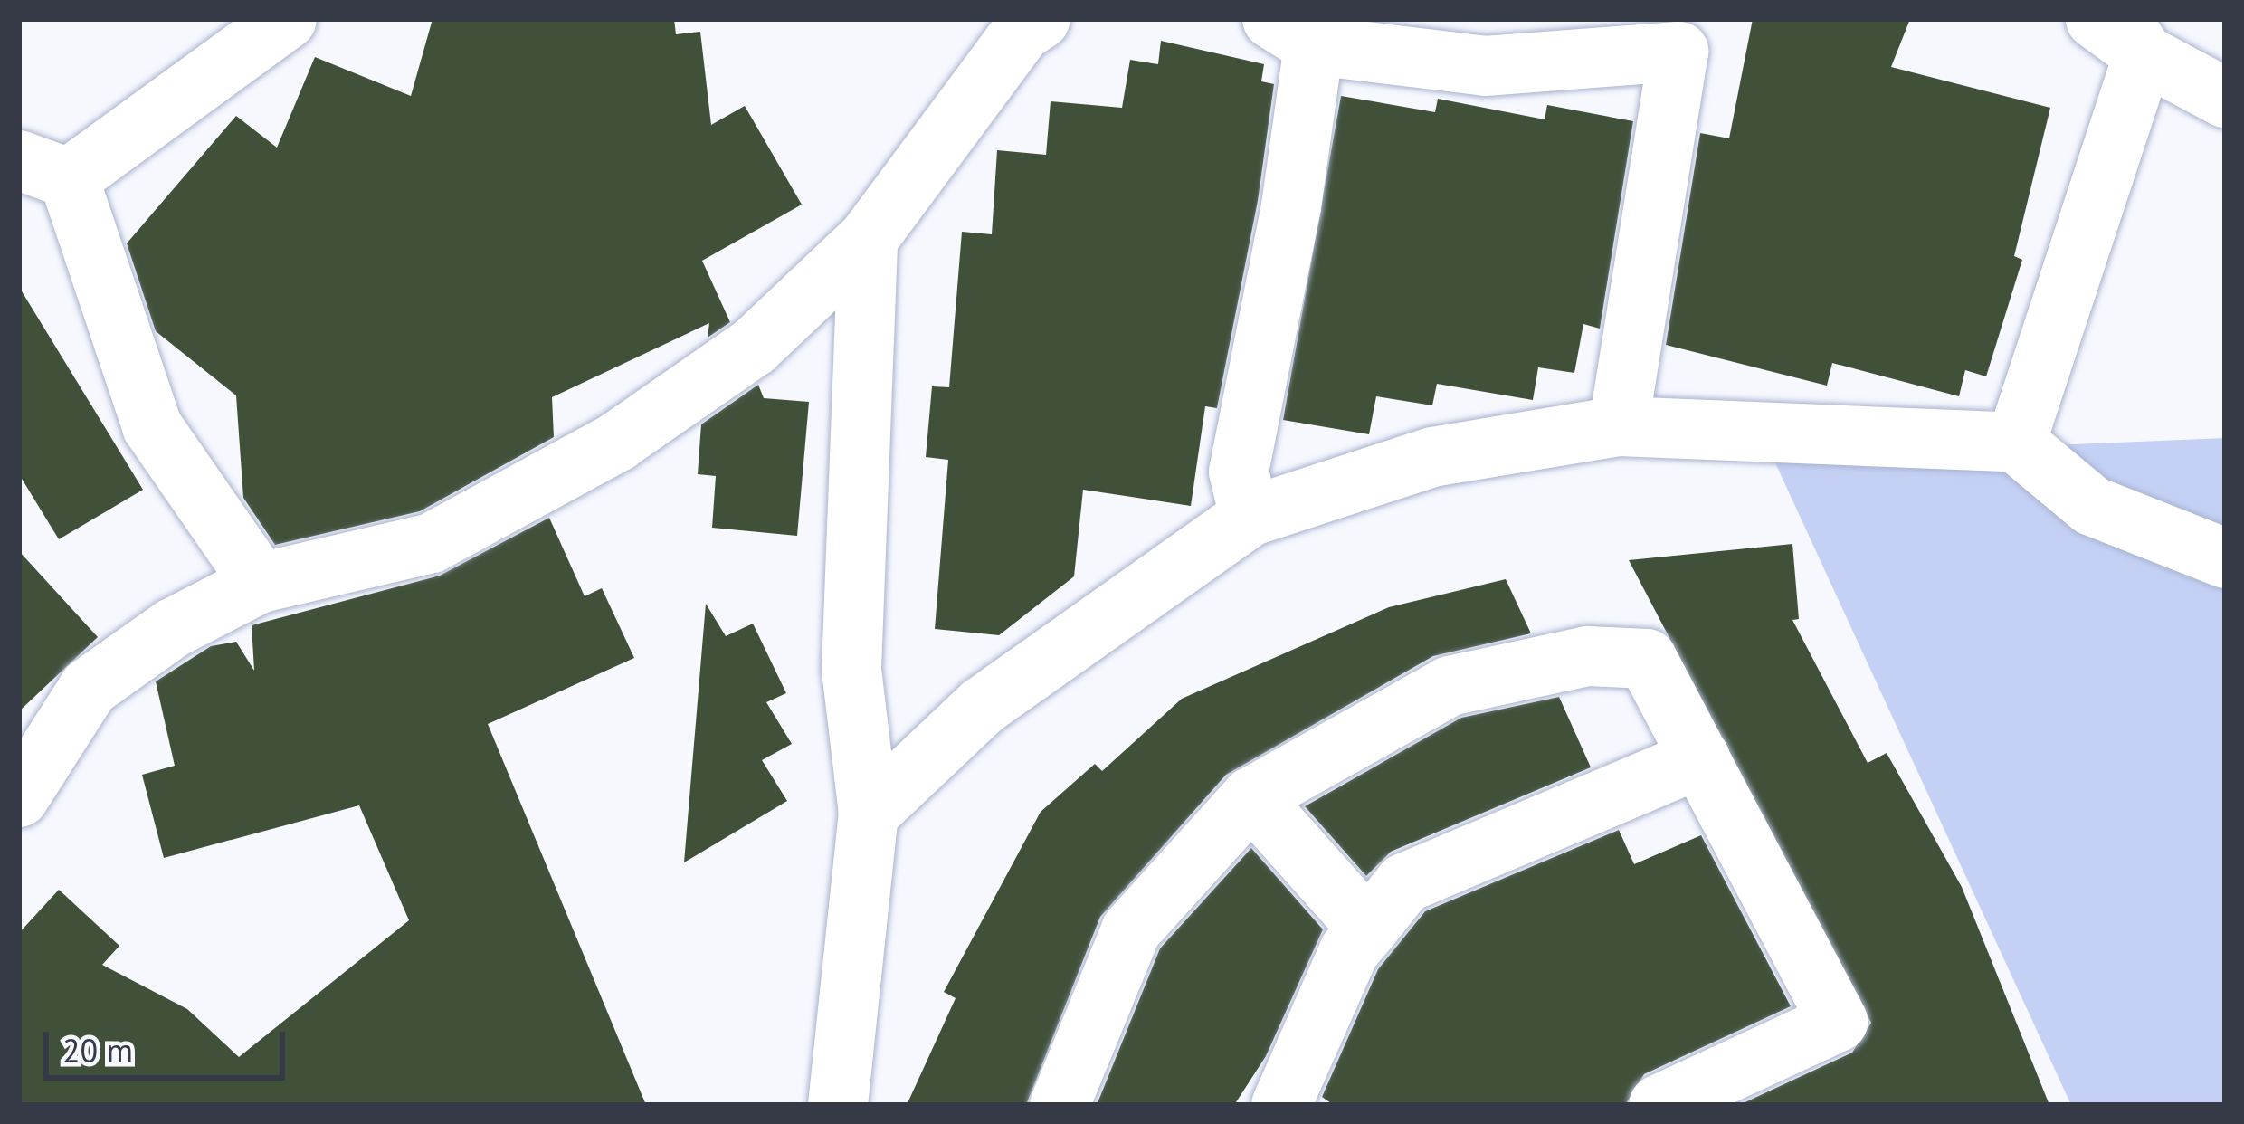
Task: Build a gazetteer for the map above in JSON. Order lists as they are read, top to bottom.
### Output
{
  "scale_bar": "20 m"
}
